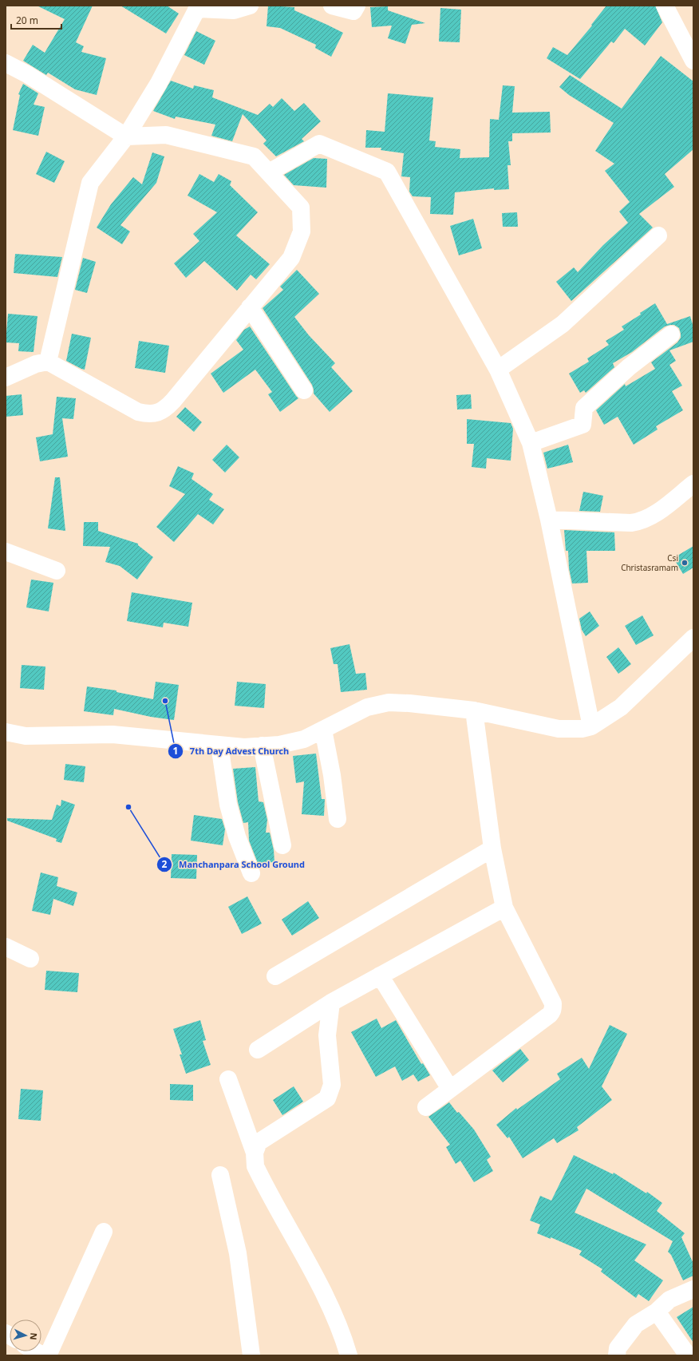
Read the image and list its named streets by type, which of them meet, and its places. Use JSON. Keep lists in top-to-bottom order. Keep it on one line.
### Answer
{"places":["Csi Christasramam","7th Day Advest Church","Manchanpara School Ground"],"scale_bar":"20 m","north":"right"}
